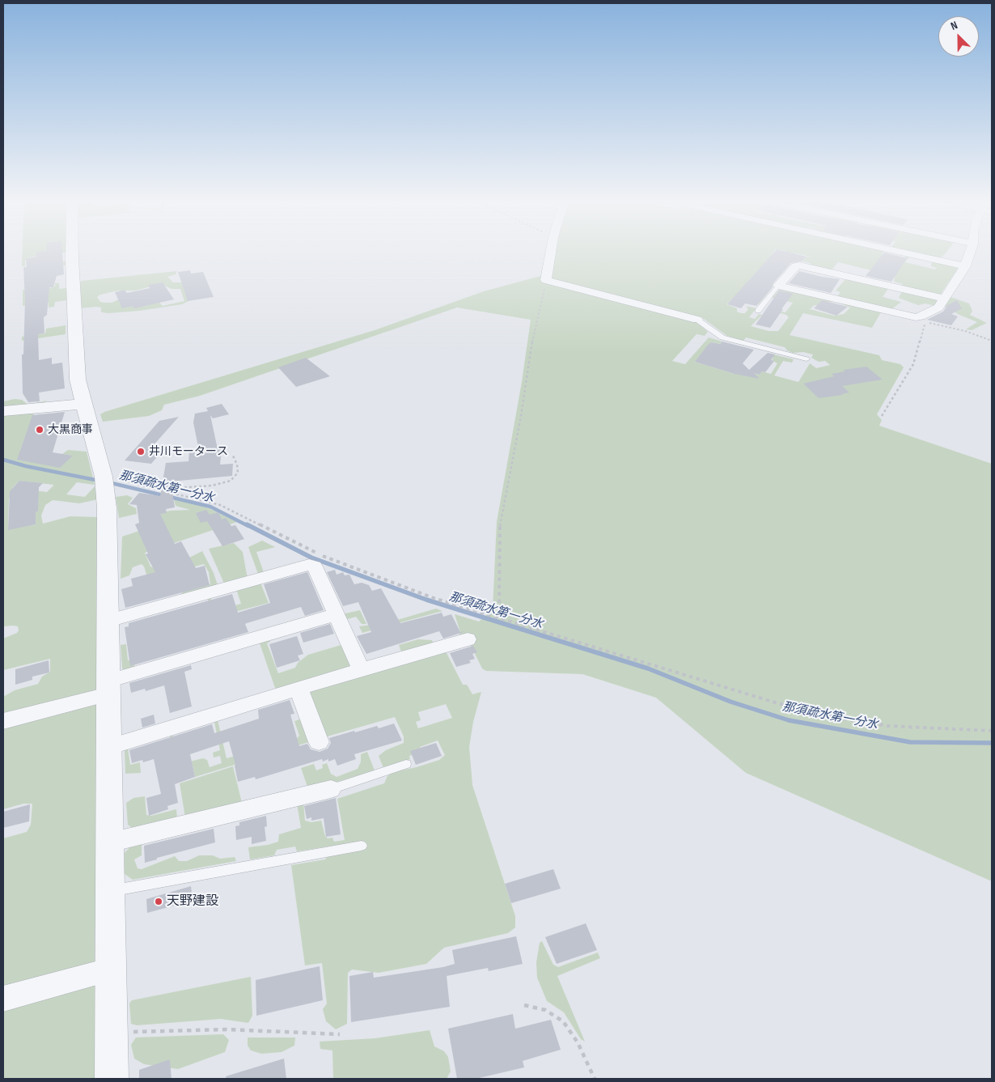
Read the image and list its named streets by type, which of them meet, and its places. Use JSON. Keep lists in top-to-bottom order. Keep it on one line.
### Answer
{"water":["那須疏水第一分水"],"places":["大黒商事","井川モータース","天野建設"],"north":"top left"}
